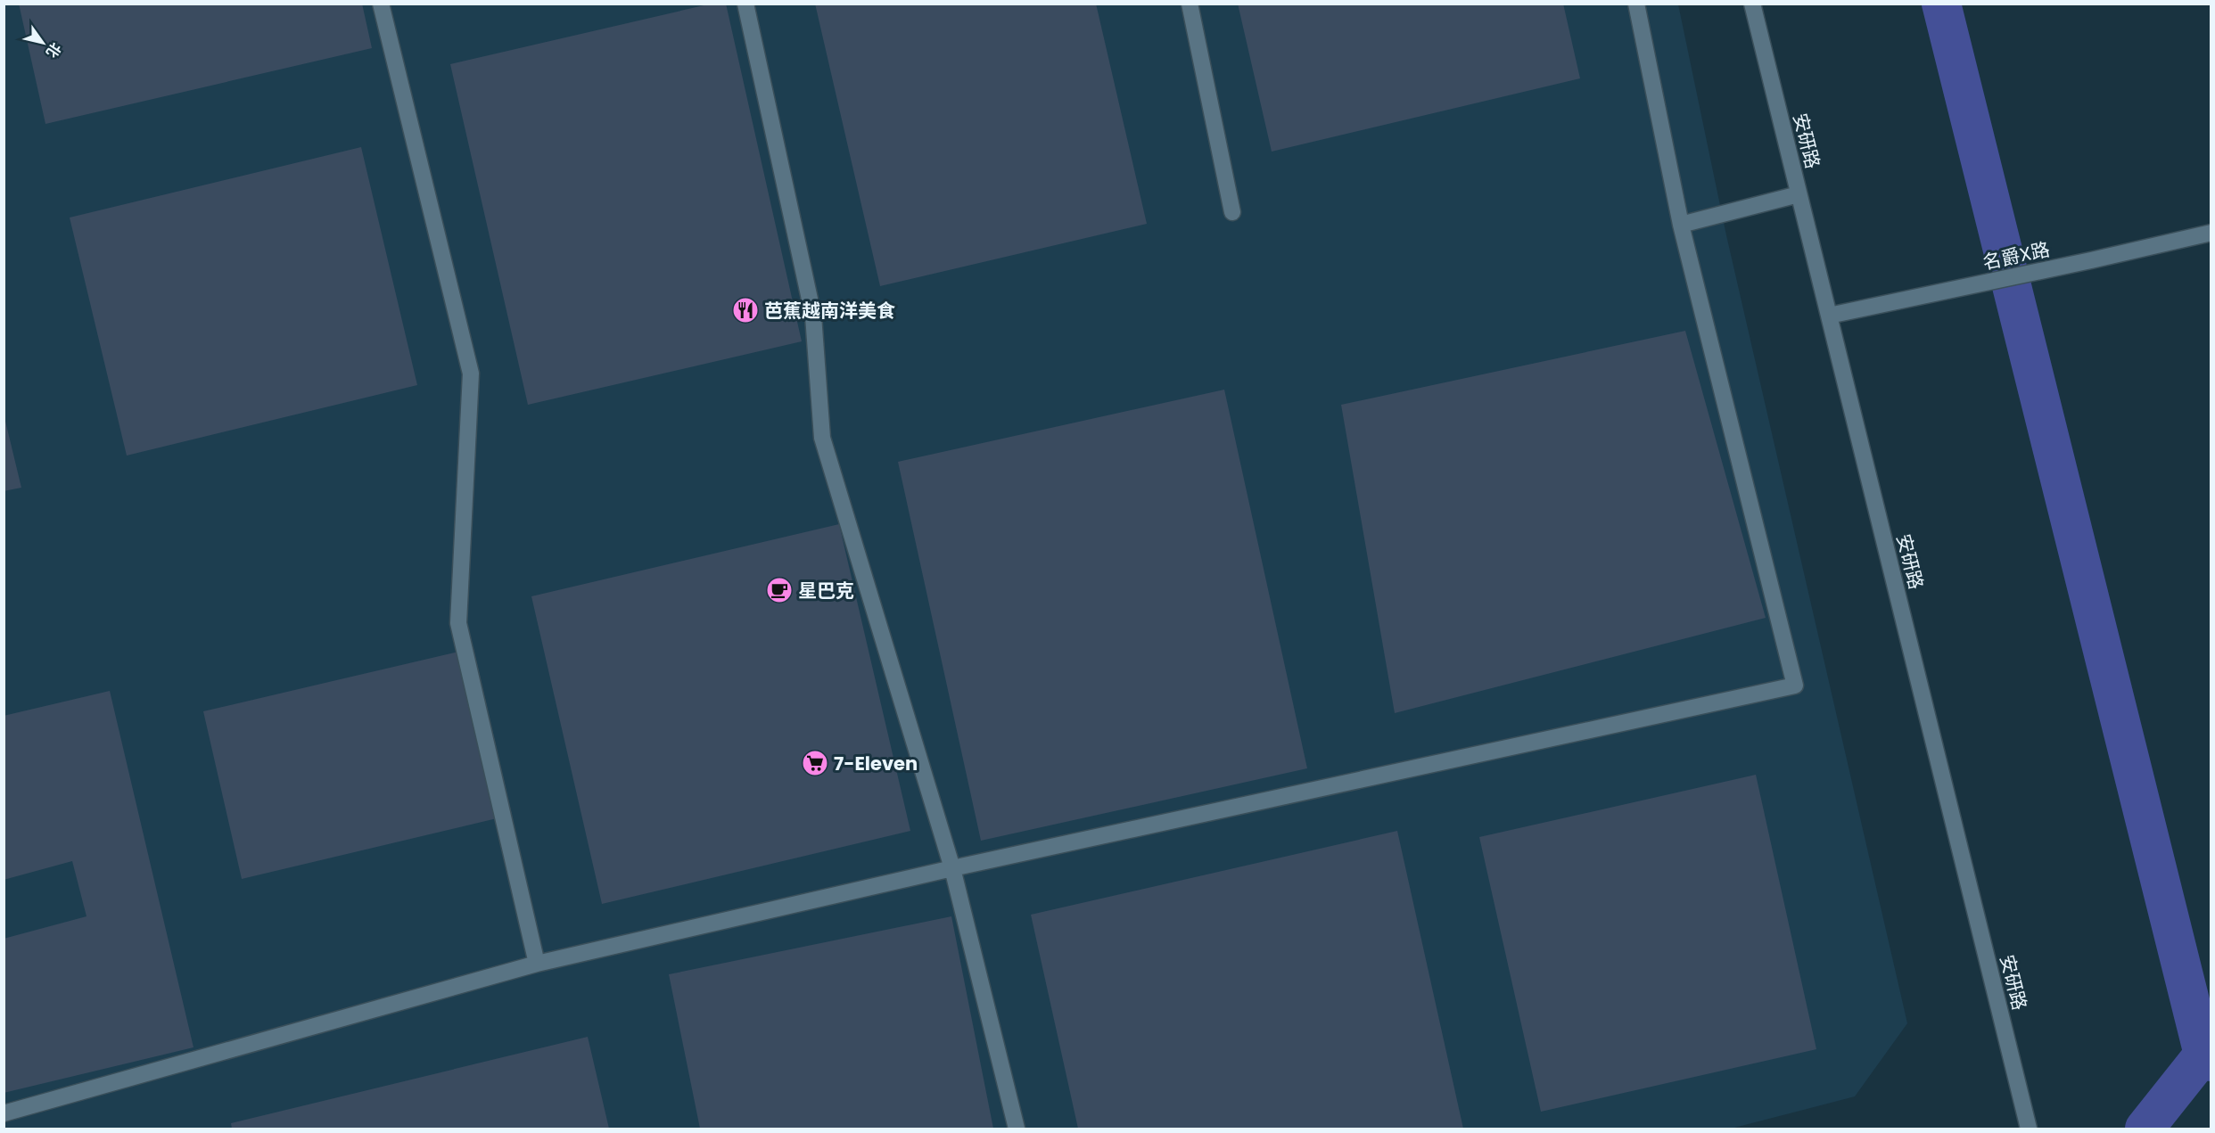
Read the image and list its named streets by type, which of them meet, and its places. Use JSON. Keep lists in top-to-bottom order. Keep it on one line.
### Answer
{"streets":{"street":["安研路","名爵X路"]},"crossings":[["安研路","名爵X路"]],"places":{"restaurant":["芭蕉越南洋美食"],"cafe":["星巴克"],"supermarket":["7-Eleven"]},"north":"bottom right"}
